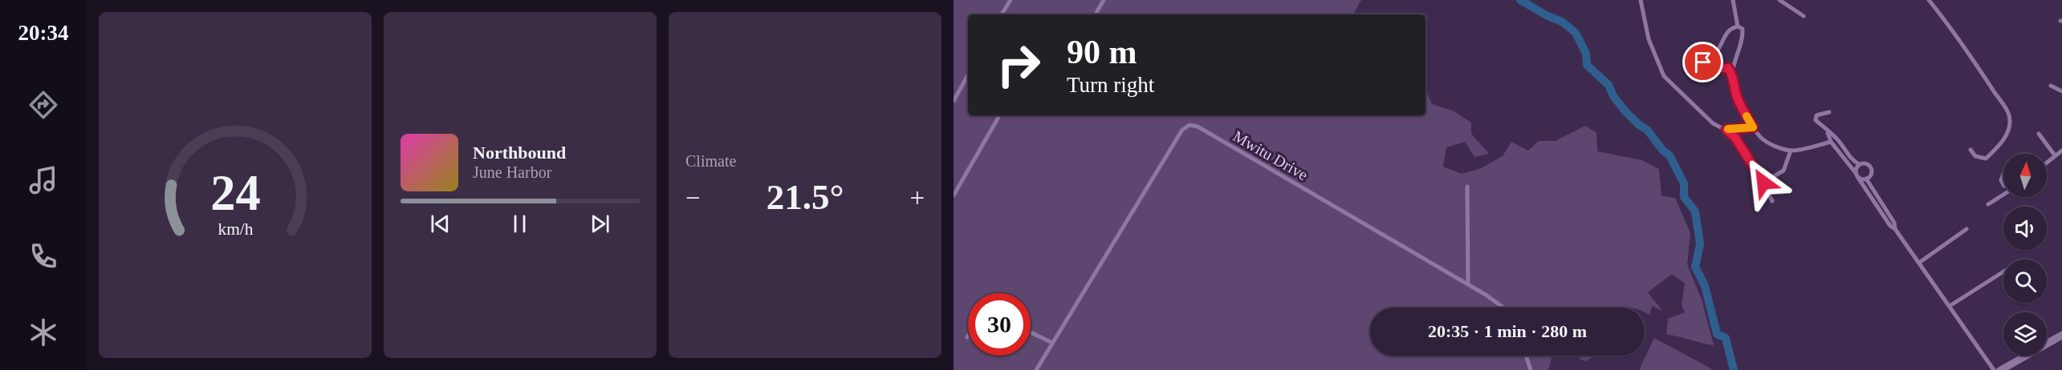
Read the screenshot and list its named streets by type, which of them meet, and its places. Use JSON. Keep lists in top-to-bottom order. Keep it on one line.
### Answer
{"streets":{"street":["Mwitu Drive"]},"north":"top","page":{"tabs":"20:34","tile":"Climate","turn":["90 m","Turn right"],"song":["Northbound","June Harbor"],"heat":["−","21.5°","+"],"limit":"30","trip":"20:35 · 1 min · 280 m","gauge":["24","km/h"]}}
